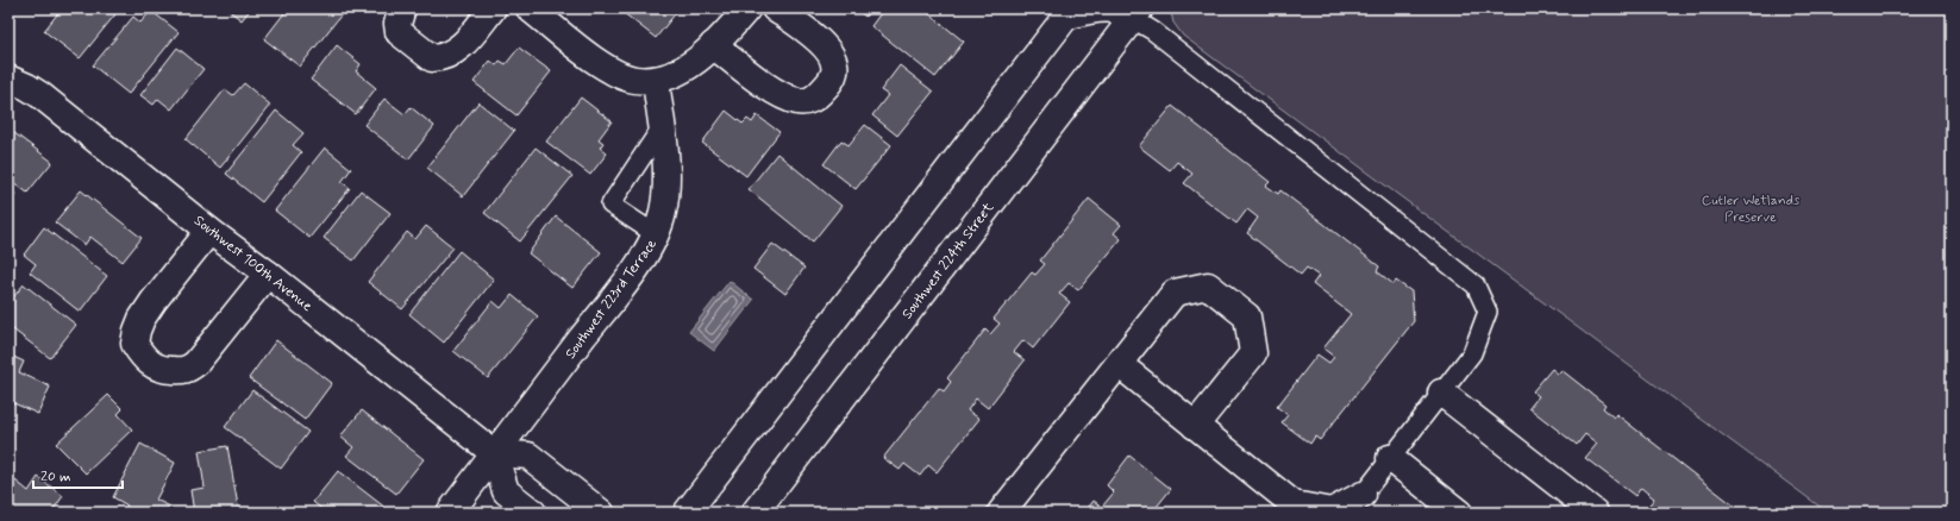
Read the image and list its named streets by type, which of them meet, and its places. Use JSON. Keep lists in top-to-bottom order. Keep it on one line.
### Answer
{"streets":{"street":["Southwest 224th Street","Southwest 100th Avenue","Southwest 223rd Terrace"]},"crossings":[["Southwest 100th Avenue","Southwest 223rd Terrace"]],"parks":["Cutler Wetlands Preserve"],"scale_bar":"20 m"}
